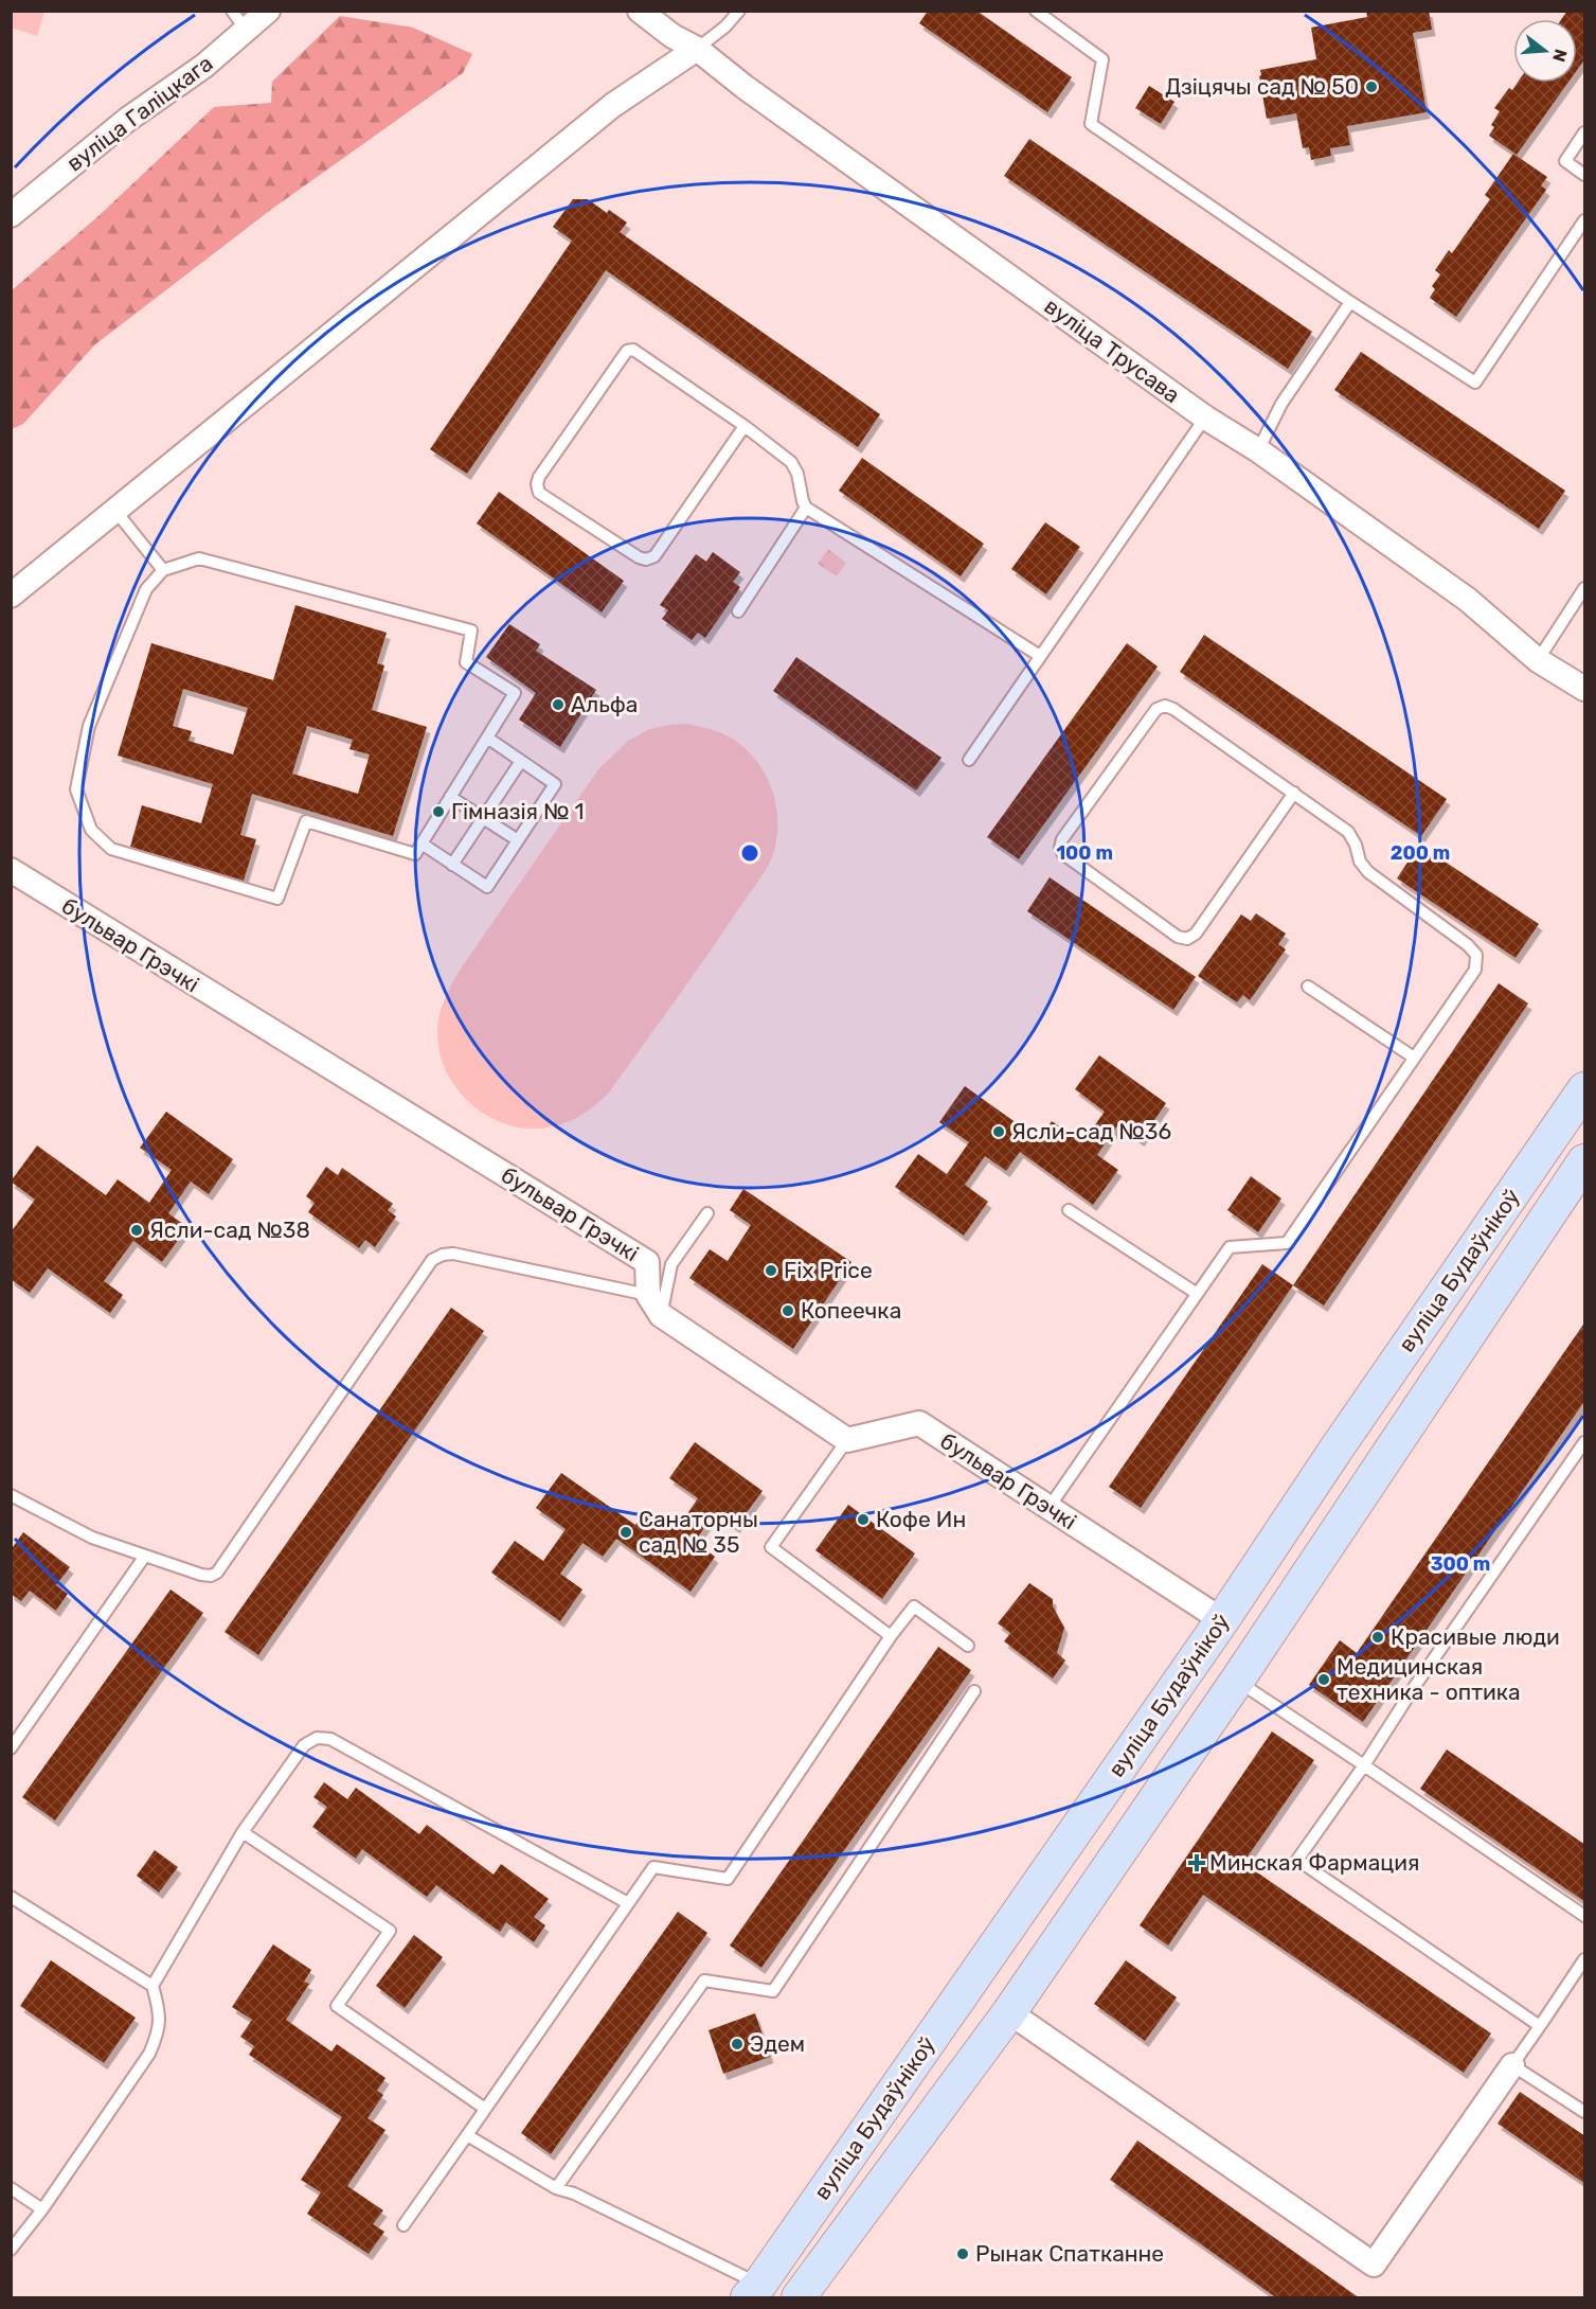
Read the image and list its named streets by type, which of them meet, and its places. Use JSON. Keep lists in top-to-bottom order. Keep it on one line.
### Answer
{"streets":{"street":["вуліца Галіцкага","вуліца Трусава","бульвар Грэчкі","вуліца Будаўнікоў"]},"crossings":[["бульвар Грэчкі","вуліца Будаўнікоў"]],"places":{"other":["Дзіцячы сад № 50","Альфа","Гімназія № 1","Ясли-сад №36","Ясли-сад №38","Fix Price","Копеечка","Кофе Ин","Санаторны сад № 35","Красивые люди","Медицинская техника - оптика","Эдем","Рынак Спатканне"],"health":["Минская Фармация"]},"north":"right","rings":["100 m","200 m","300 m"]}
